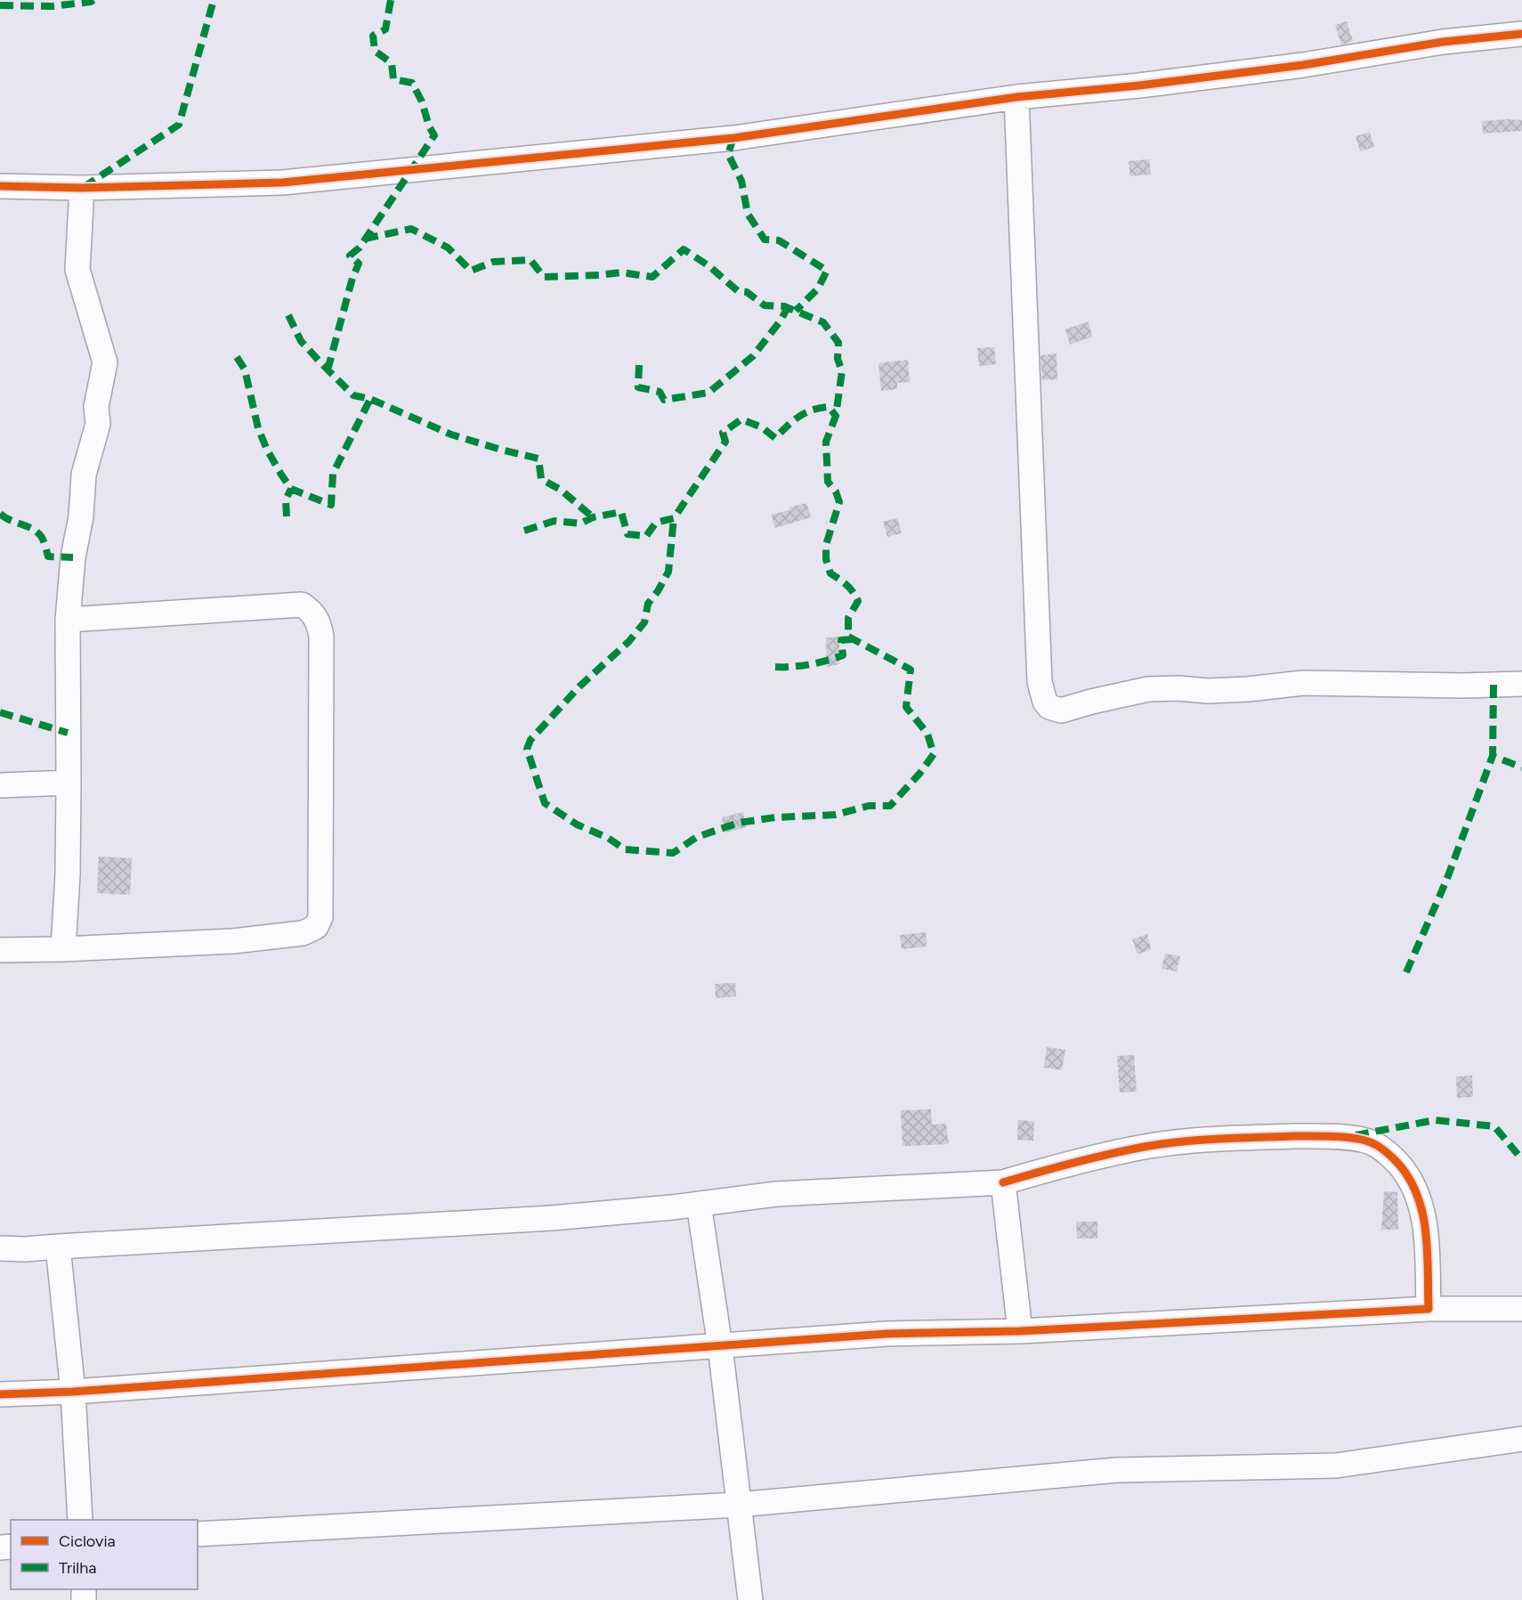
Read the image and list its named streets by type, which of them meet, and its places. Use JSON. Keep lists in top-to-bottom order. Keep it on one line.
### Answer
{"legend":["Ciclovia","Trilha"]}
